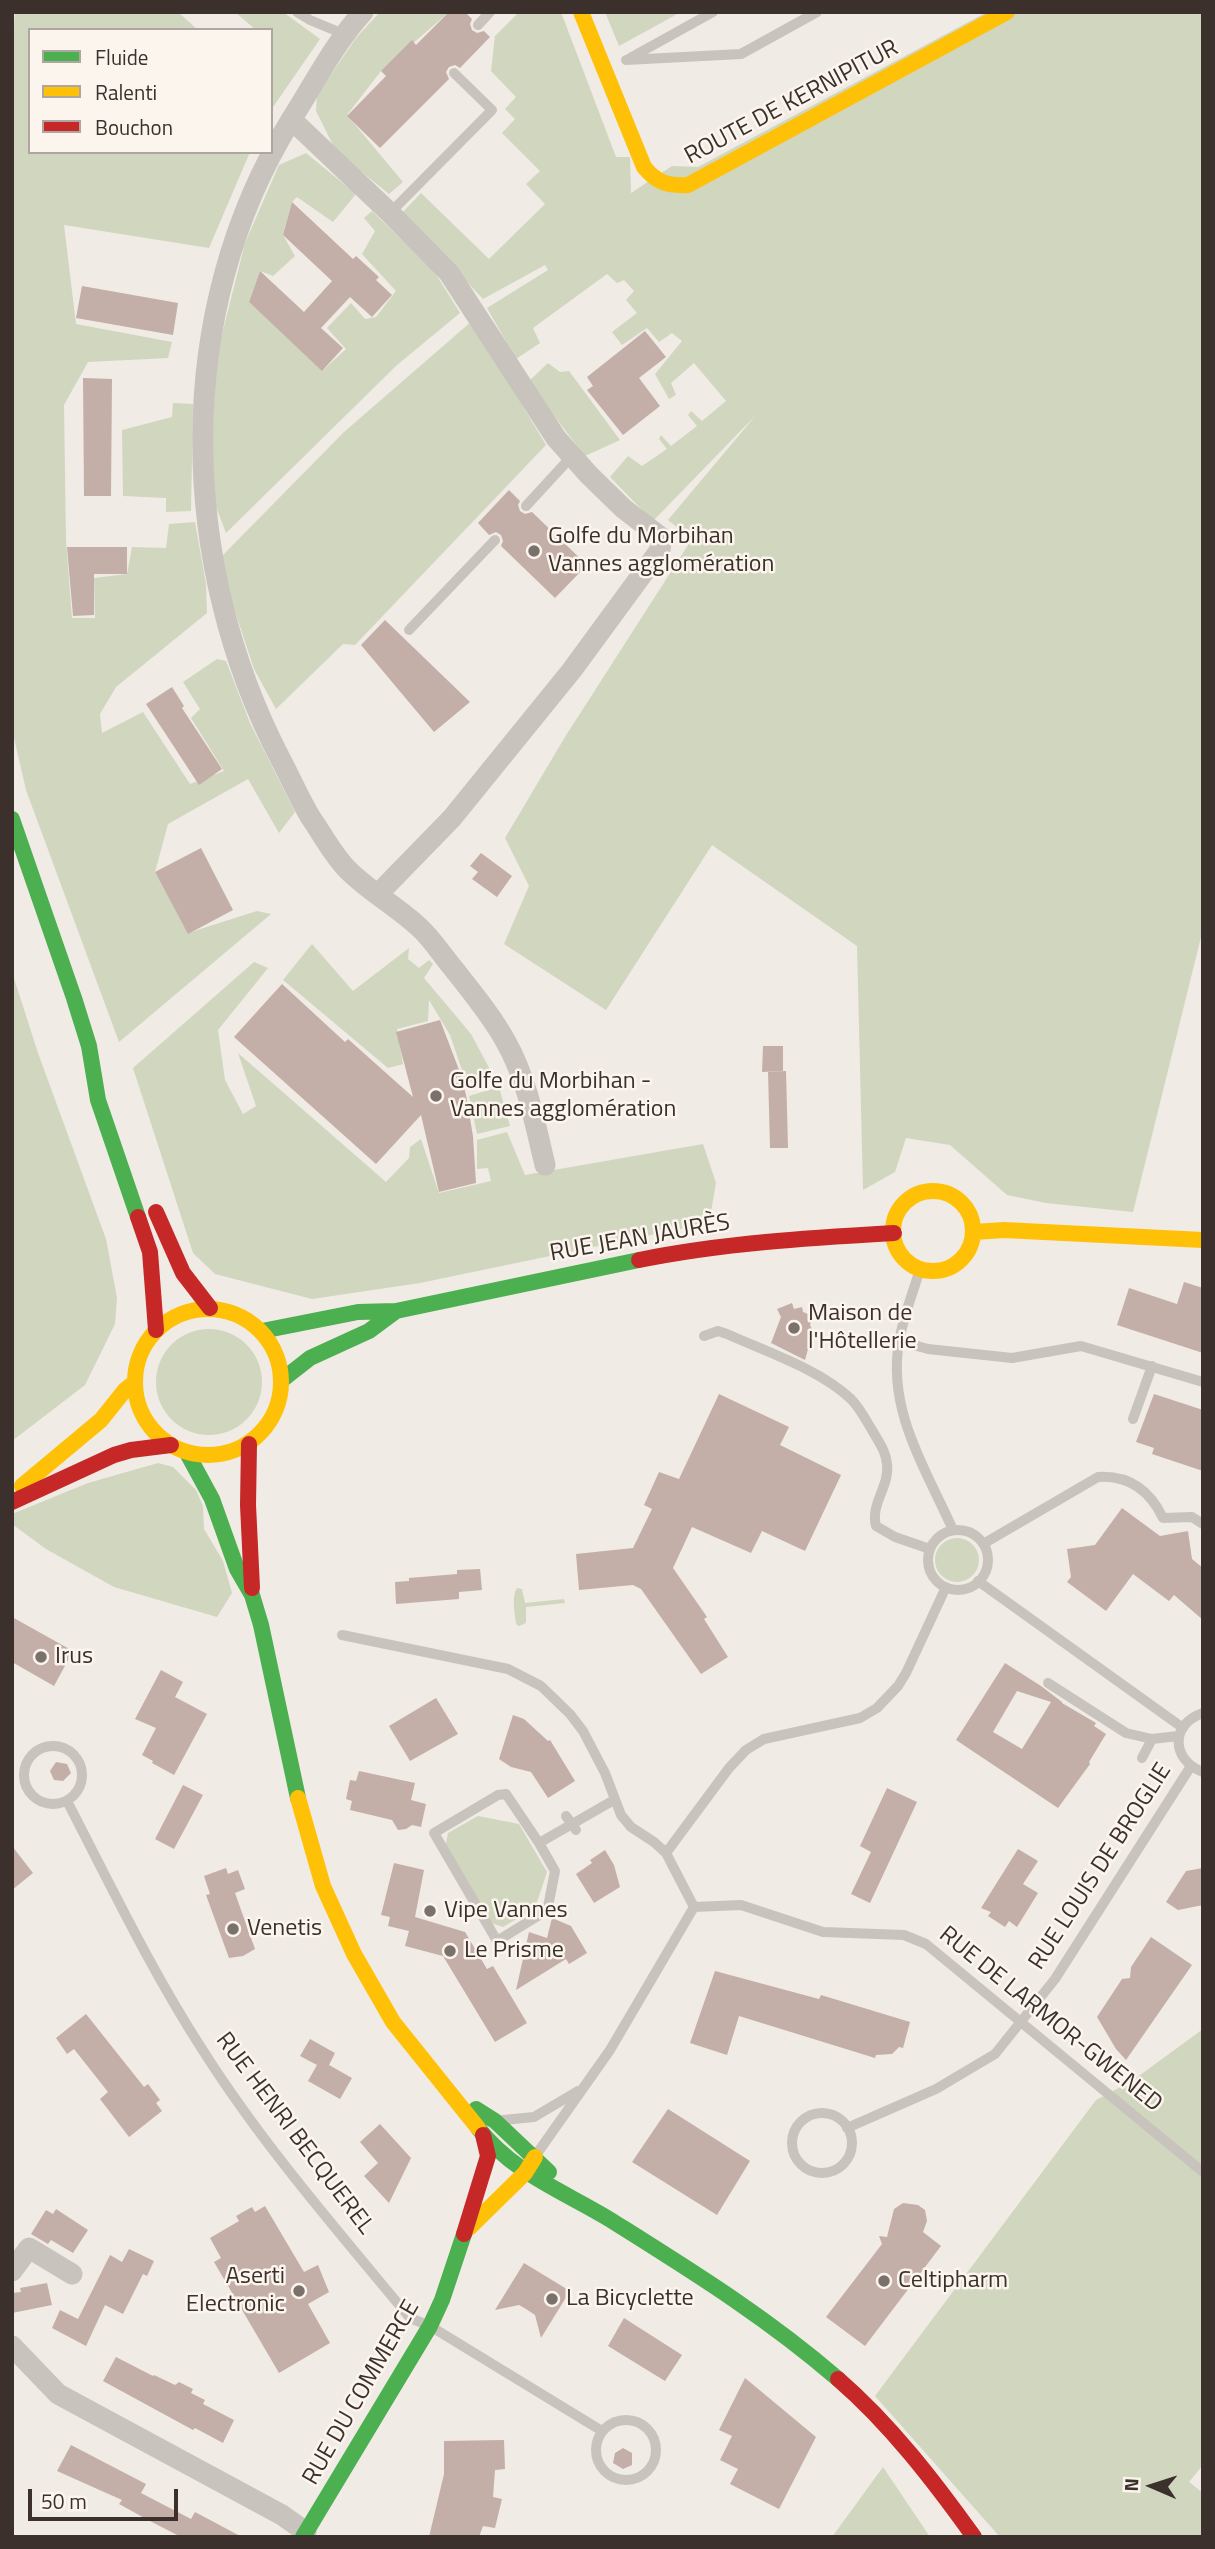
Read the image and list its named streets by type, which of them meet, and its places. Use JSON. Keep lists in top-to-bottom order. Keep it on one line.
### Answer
{"streets":{"main road":["ROUTE DE KERNIPITUR","RUE JEAN JAURÈS","RUE DU COMMERCE"],"lane":["RUE LOUIS DE BROGLIE","RUE DE LARMOR-GWENED","RUE HENRI BECQUEREL"]},"crossings":[["RUE LOUIS DE BROGLIE","RUE DE LARMOR-GWENED"],["RUE DE LARMOR-GWENED","RUE DU COMMERCE"],["RUE HENRI BECQUEREL","RUE DU COMMERCE"]],"places":["Golfe du Morbihan Vannes agglomération","Golfe du Morbihan - Vannes agglomération","Maison de l'Hôtellerie","Irus","Vipe Vannes","Venetis","Le Prisme","Celtipharm","Aserti Electronic","La Bicyclette"],"legend":["Fluide","Ralenti","Bouchon"],"scale_bar":"50 m","north":"left"}
